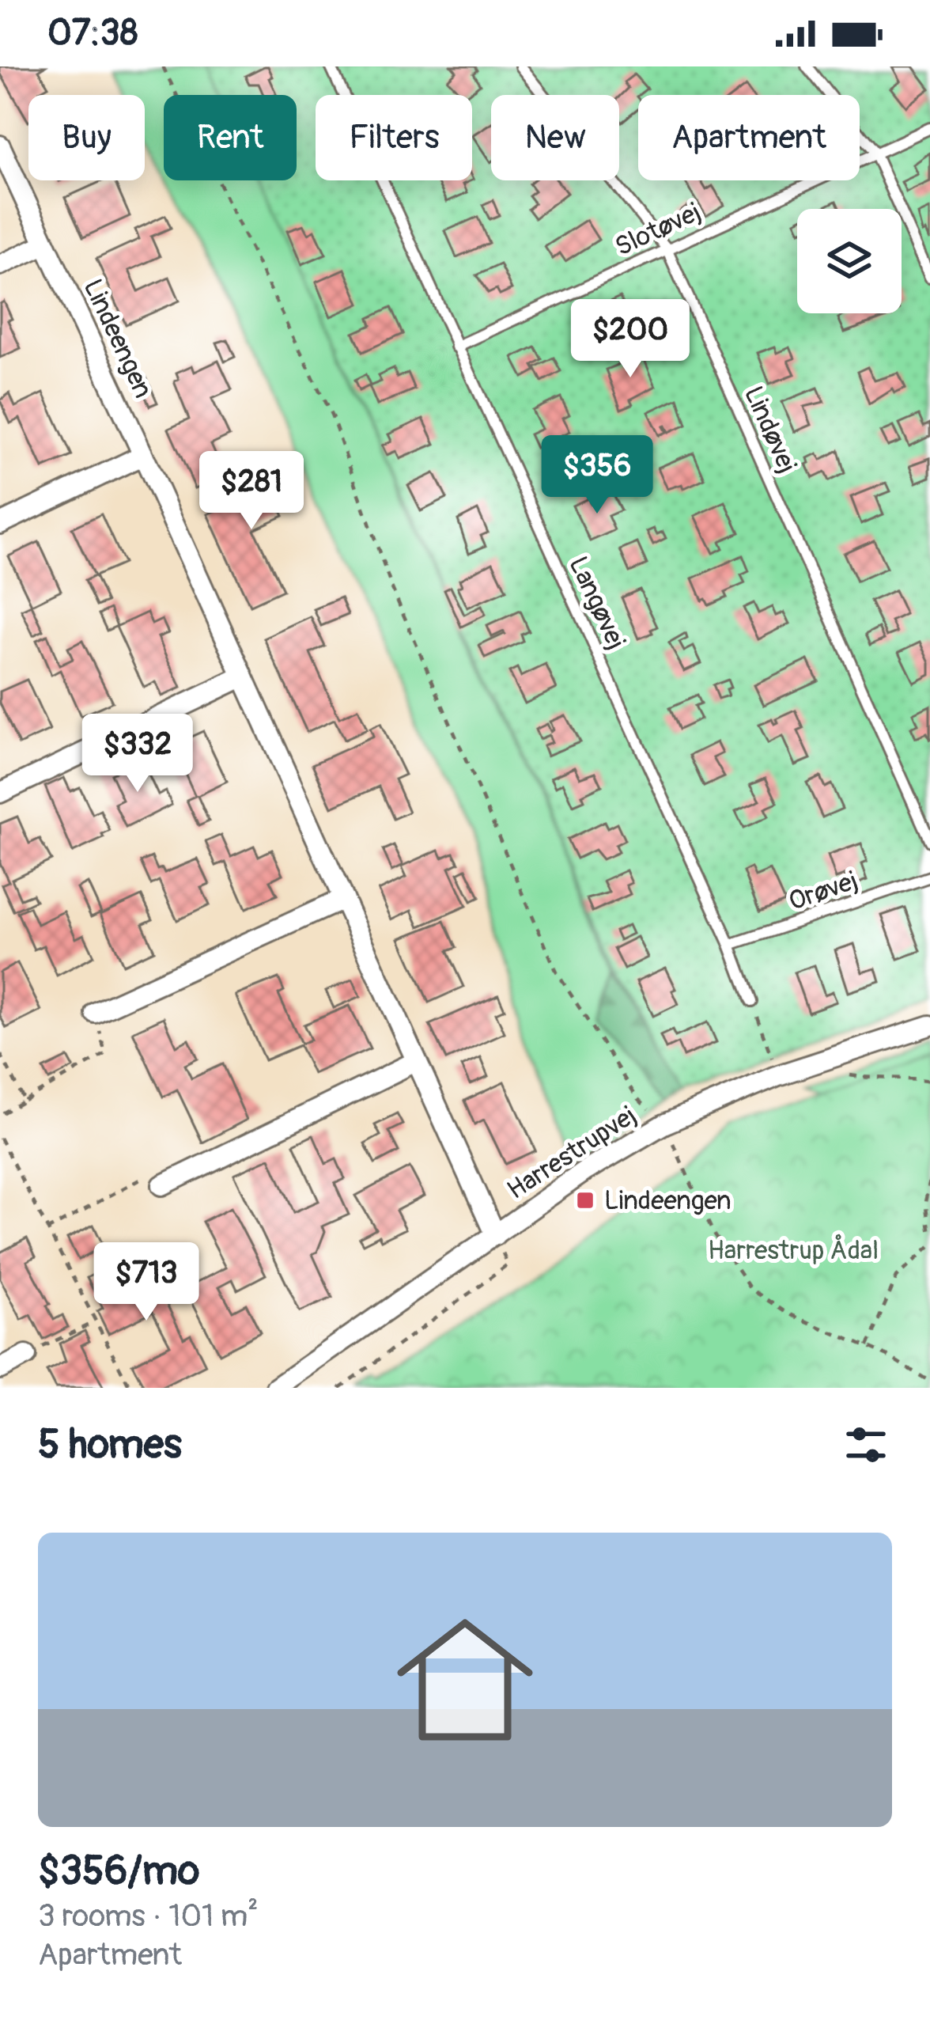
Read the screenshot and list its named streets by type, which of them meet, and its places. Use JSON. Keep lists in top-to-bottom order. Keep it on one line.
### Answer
{"streets":{"street":["Lindeengen","Harrestrupvej"],"lane":["Slotøvej","Lindøvej","Langøvej","Orøvej"]},"crossings":[["Slotøvej","Lindøvej"],["Slotøvej","Langøvej"],["Lindeengen","Harrestrupvej"],["Langøvej","Orøvej"]],"parks":["Harrestrup Ådal"],"places":{"transit":["Lindeengen"]},"page":{"status":"07:38","chip":["Buy","Rent","Filters","New","Apartment"],"price":["$200","$356","$281","$332","$713"],"heading":"5 homes","list":[{"name":"$356/mo","note":"3 rooms · 101 m² · Apartment"}]}}
